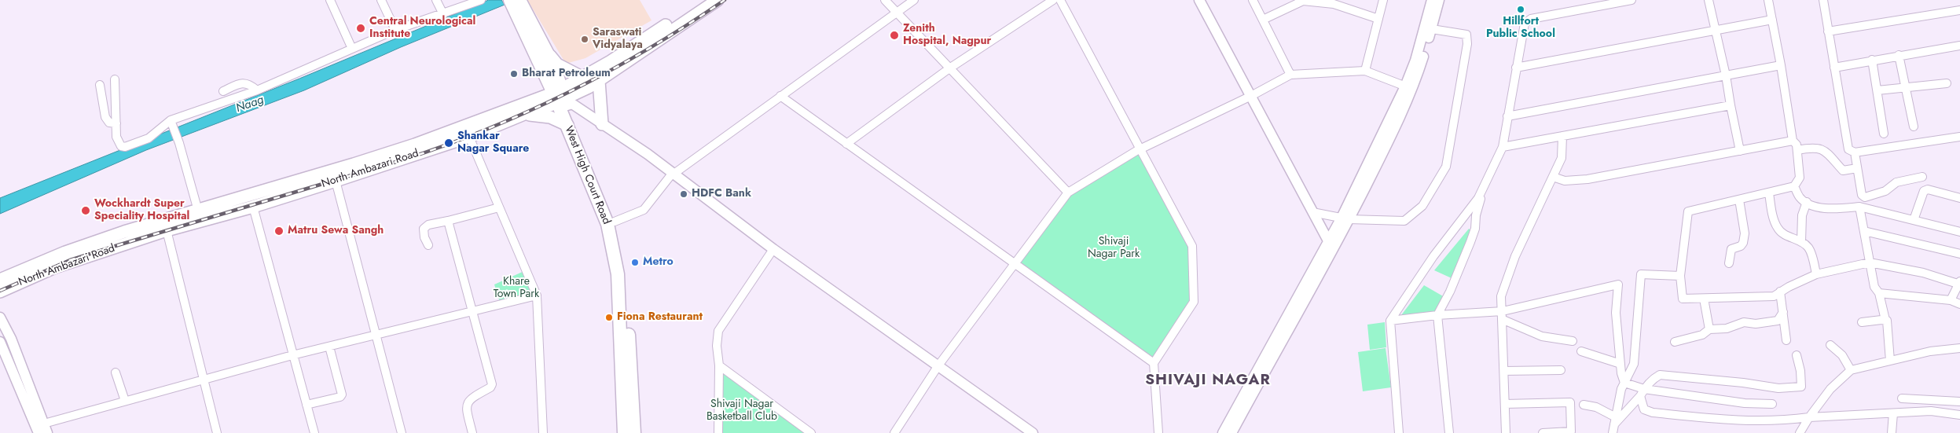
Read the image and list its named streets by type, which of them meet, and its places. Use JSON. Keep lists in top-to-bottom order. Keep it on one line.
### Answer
{"streets":{"main road":["North Ambazari Road","West High Court Road"]},"crossings":[["North Ambazari Road","West High Court Road"]],"districts":["SHIVAJI NAGAR"],"water":["Naag"],"parks":["Shivaji Nagar Park","Khare Town Park","Shivaji Nagar Basketball Club"],"places":["Hillfort Public School","Central Neurological Institute","Zenith Hospital, Nagpur","Saraswati Vidyalaya","Bharat Petroleum","Shankar Nagar Square","HDFC Bank","Wockhardt Super Speciality Hospital","Matru Sewa Sangh","Metro","Fiona Restaurant"]}
